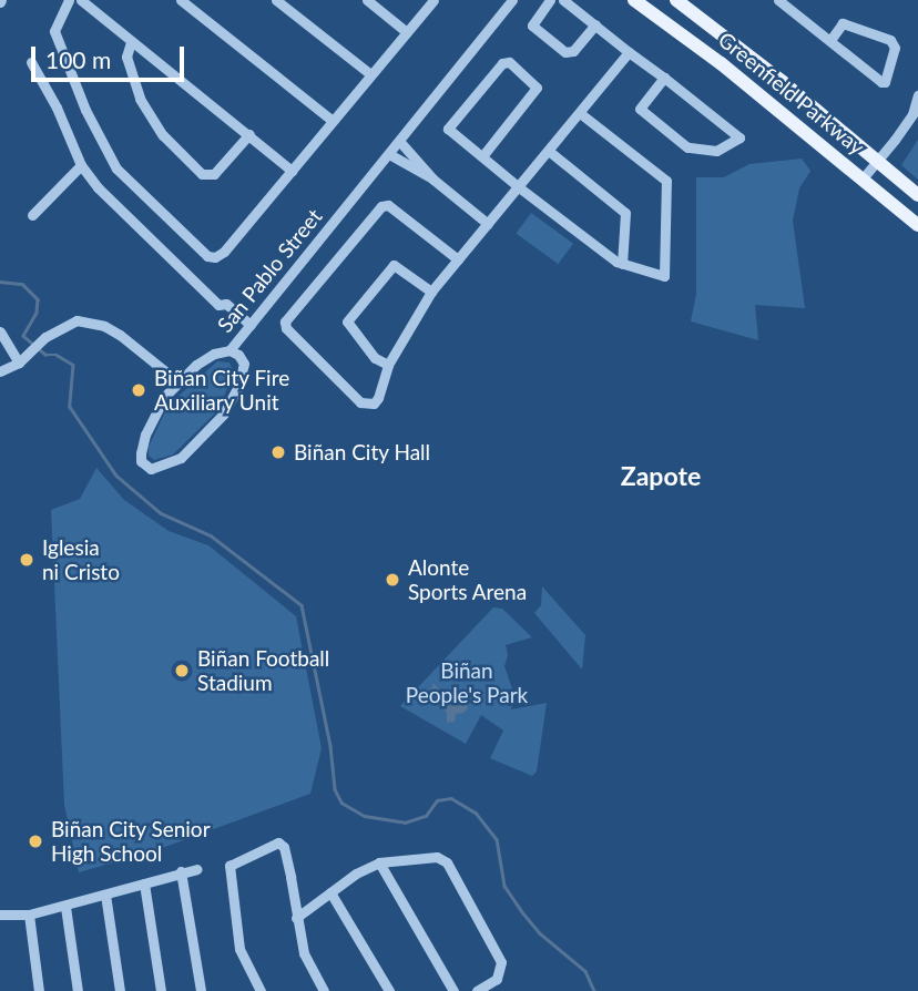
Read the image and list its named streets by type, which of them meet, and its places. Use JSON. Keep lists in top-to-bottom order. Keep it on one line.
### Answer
{"streets":{"main road":["Greenfield Parkway"],"street":["San Pablo Street"]},"districts":["Zapote"],"parks":["Biñan People's Park"],"places":["Biñan City Fire Auxiliary Unit","Biñan City Hall","Iglesia ni Cristo","Alonte Sports Arena","Biñan Football Stadium","Biñan City Senior High School"],"scale_bar":"100 m"}
